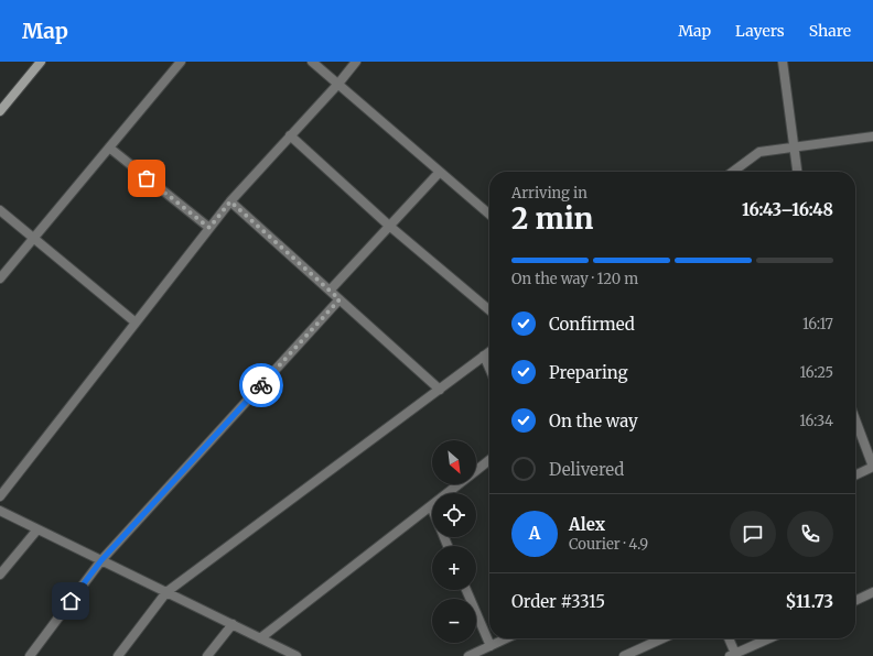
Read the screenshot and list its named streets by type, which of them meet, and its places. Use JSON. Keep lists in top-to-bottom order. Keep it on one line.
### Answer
{"north":"bottom right","page":{"header":"Map","nav":["Map","Layers","Share"],"heading":["2 min","Arriving in","16:43–16:48"],"panel":["Alex","Courier · 4.9","Order #3315","$11.73"],"bar":"On the way · 120 m","list":[["Confirmed","16:17"],["Preparing","16:25"],["On the way","16:34"],"Delivered"],"map_buttons":["+","−"],"round":"A"}}
